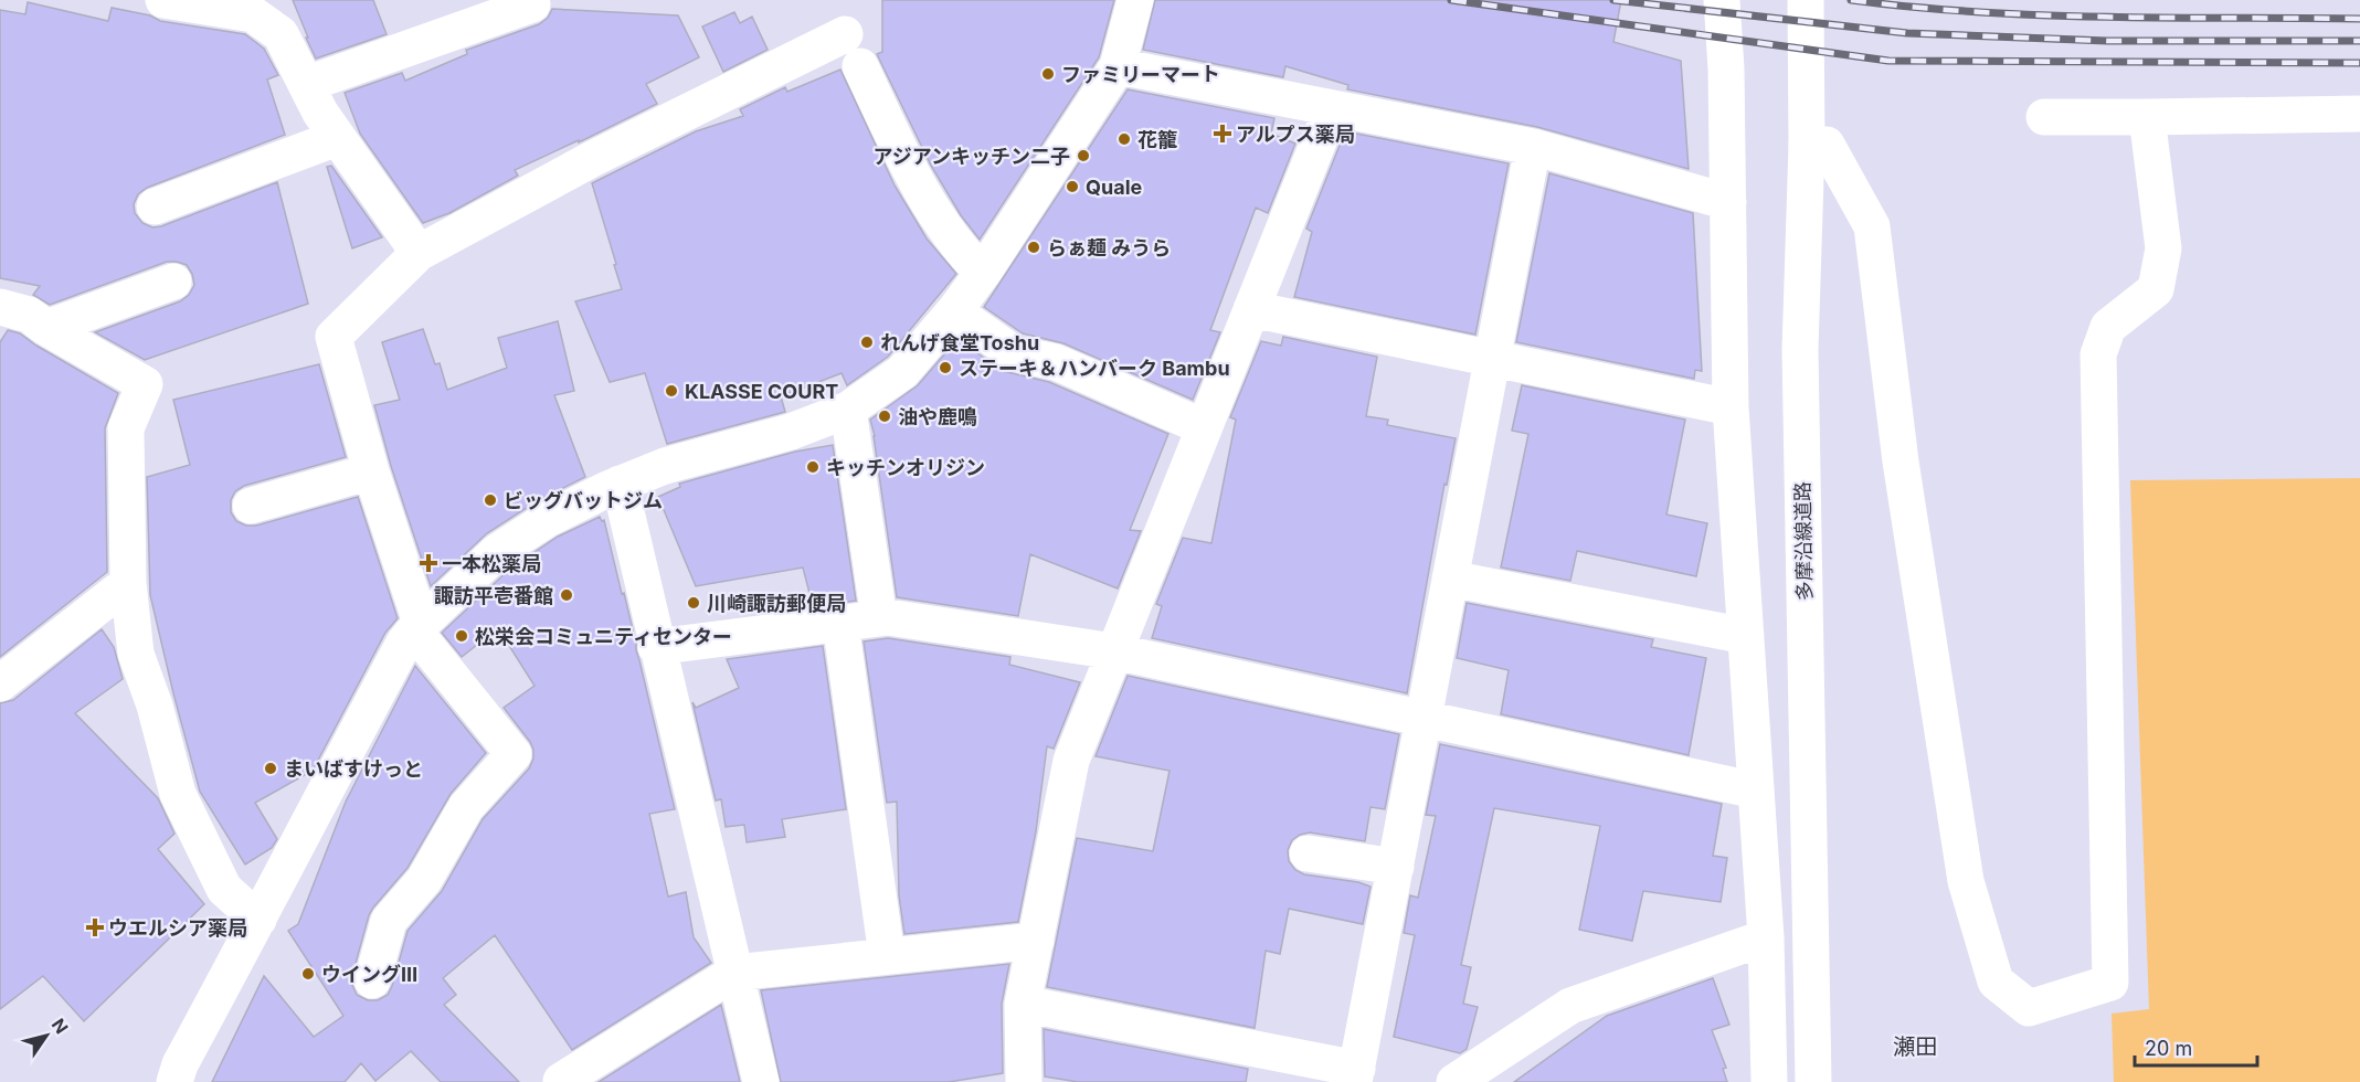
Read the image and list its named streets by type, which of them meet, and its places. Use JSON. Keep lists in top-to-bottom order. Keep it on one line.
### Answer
{"streets":{"street":["多摩沿線道路"]},"districts":["瀬田"],"places":{"other":["ファミリーマート","花籠","アジアンキッチン二子","Quale","らぁ麺 みうら","れんげ食堂Toshu","ステーキ＆ハンバーク Bambu","KLASSE COURT","油や鹿鳴","キッチンオリジン","ビッグバットジム","諏訪平壱番館","川崎諏訪郵便局","松栄会コミュニティセンター","まいばすけっと","ウイングⅢ"],"health":["アルプス薬局","一本松薬局","ウエルシア薬局"]},"scale_bar":"20 m","north":"top right"}
